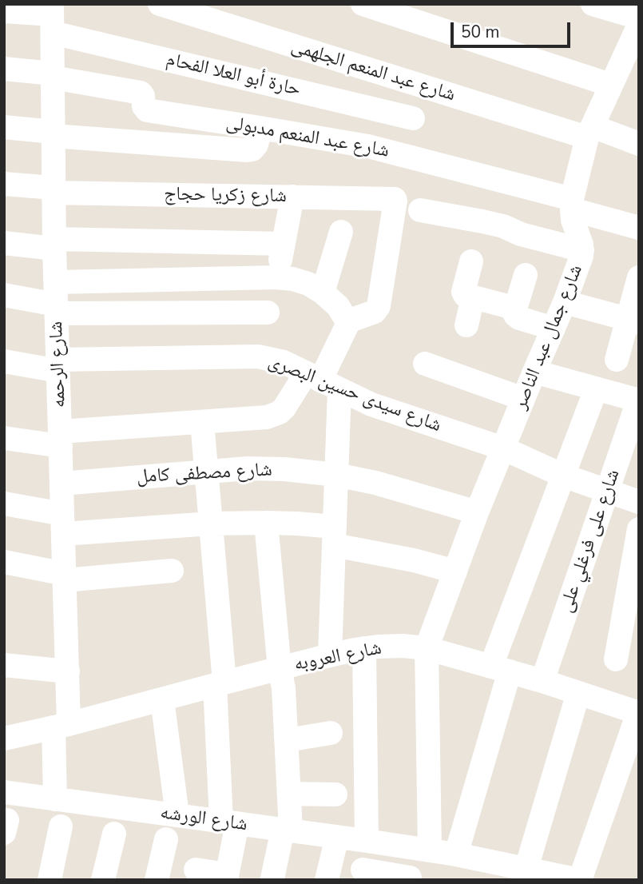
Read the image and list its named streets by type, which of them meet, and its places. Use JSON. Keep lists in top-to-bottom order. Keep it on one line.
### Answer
{"streets":{"street":["شارع عبد المنعم الجلهمى","حارة أبو العلا الفحام","شارع عبد المنعم مدبولى","شارع زكريا حجاج","شارع جمال عبد الناصر","شارع الرحمه","شارع سيدى حسين البصرى","شارع مصطفى كامل","شارع على فرغلي على","شارع العروبه","شارع الورشه"]},"crossings":[["شارع عبد المنعم الجلهمى","شارع جمال عبد الناصر"],["حارة أبو العلا الفحام","شارع الرحمه"],["شارع عبد المنعم مدبولى","شارع جمال عبد الناصر"],["شارع عبد المنعم مدبولى","شارع الرحمه"],["شارع زكريا حجاج","شارع الرحمه"],["شارع جمال عبد الناصر","شارع سيدى حسين البصرى"],["شارع جمال عبد الناصر","شارع مصطفى كامل"],["شارع جمال عبد الناصر","شارع العروبه"],["شارع الرحمه","شارع سيدى حسين البصرى"],["شارع الرحمه","شارع مصطفى كامل"],["شارع الرحمه","شارع العروبه"],["شارع الرحمه","شارع الورشه"],["شارع سيدى حسين البصرى","شارع على فرغلي على"],["شارع على فرغلي على","شارع العروبه"]],"scale_bar":"50 m"}
